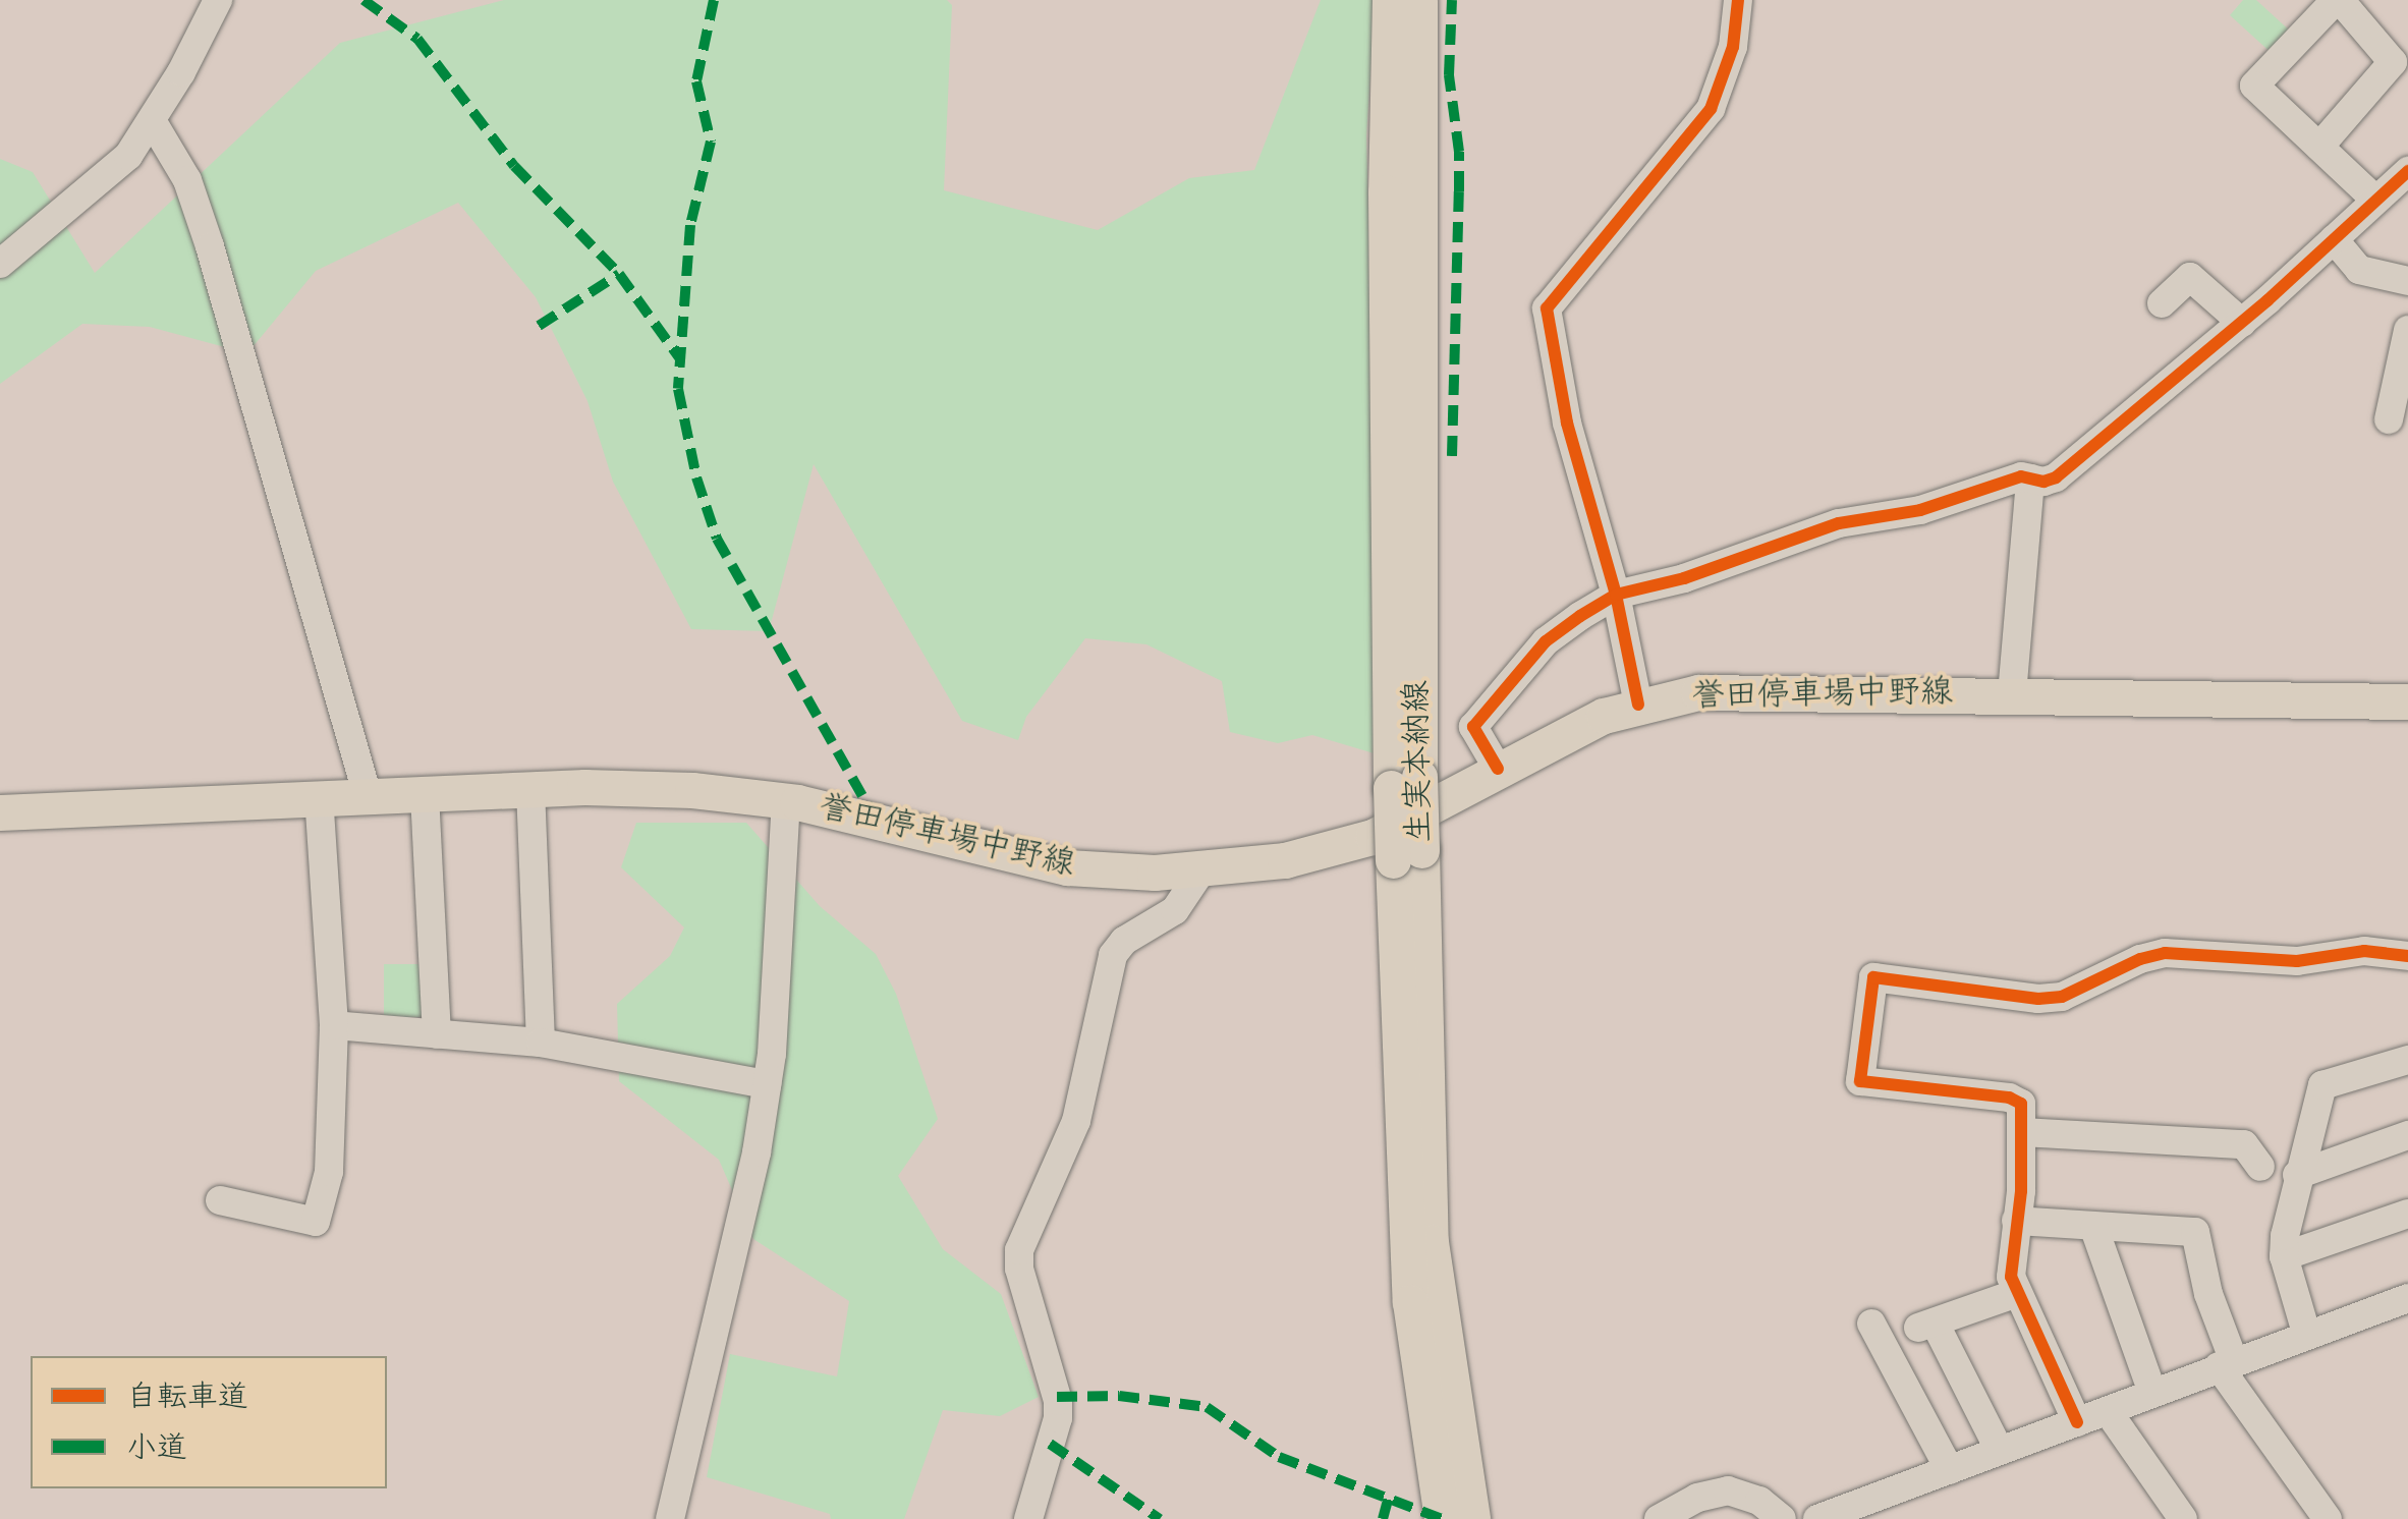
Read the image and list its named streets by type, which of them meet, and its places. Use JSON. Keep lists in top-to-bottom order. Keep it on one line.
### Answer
{"streets":{"main road":["誉田停車場中野線","生実本納線"]},"legend":["自転車道","小道"]}
